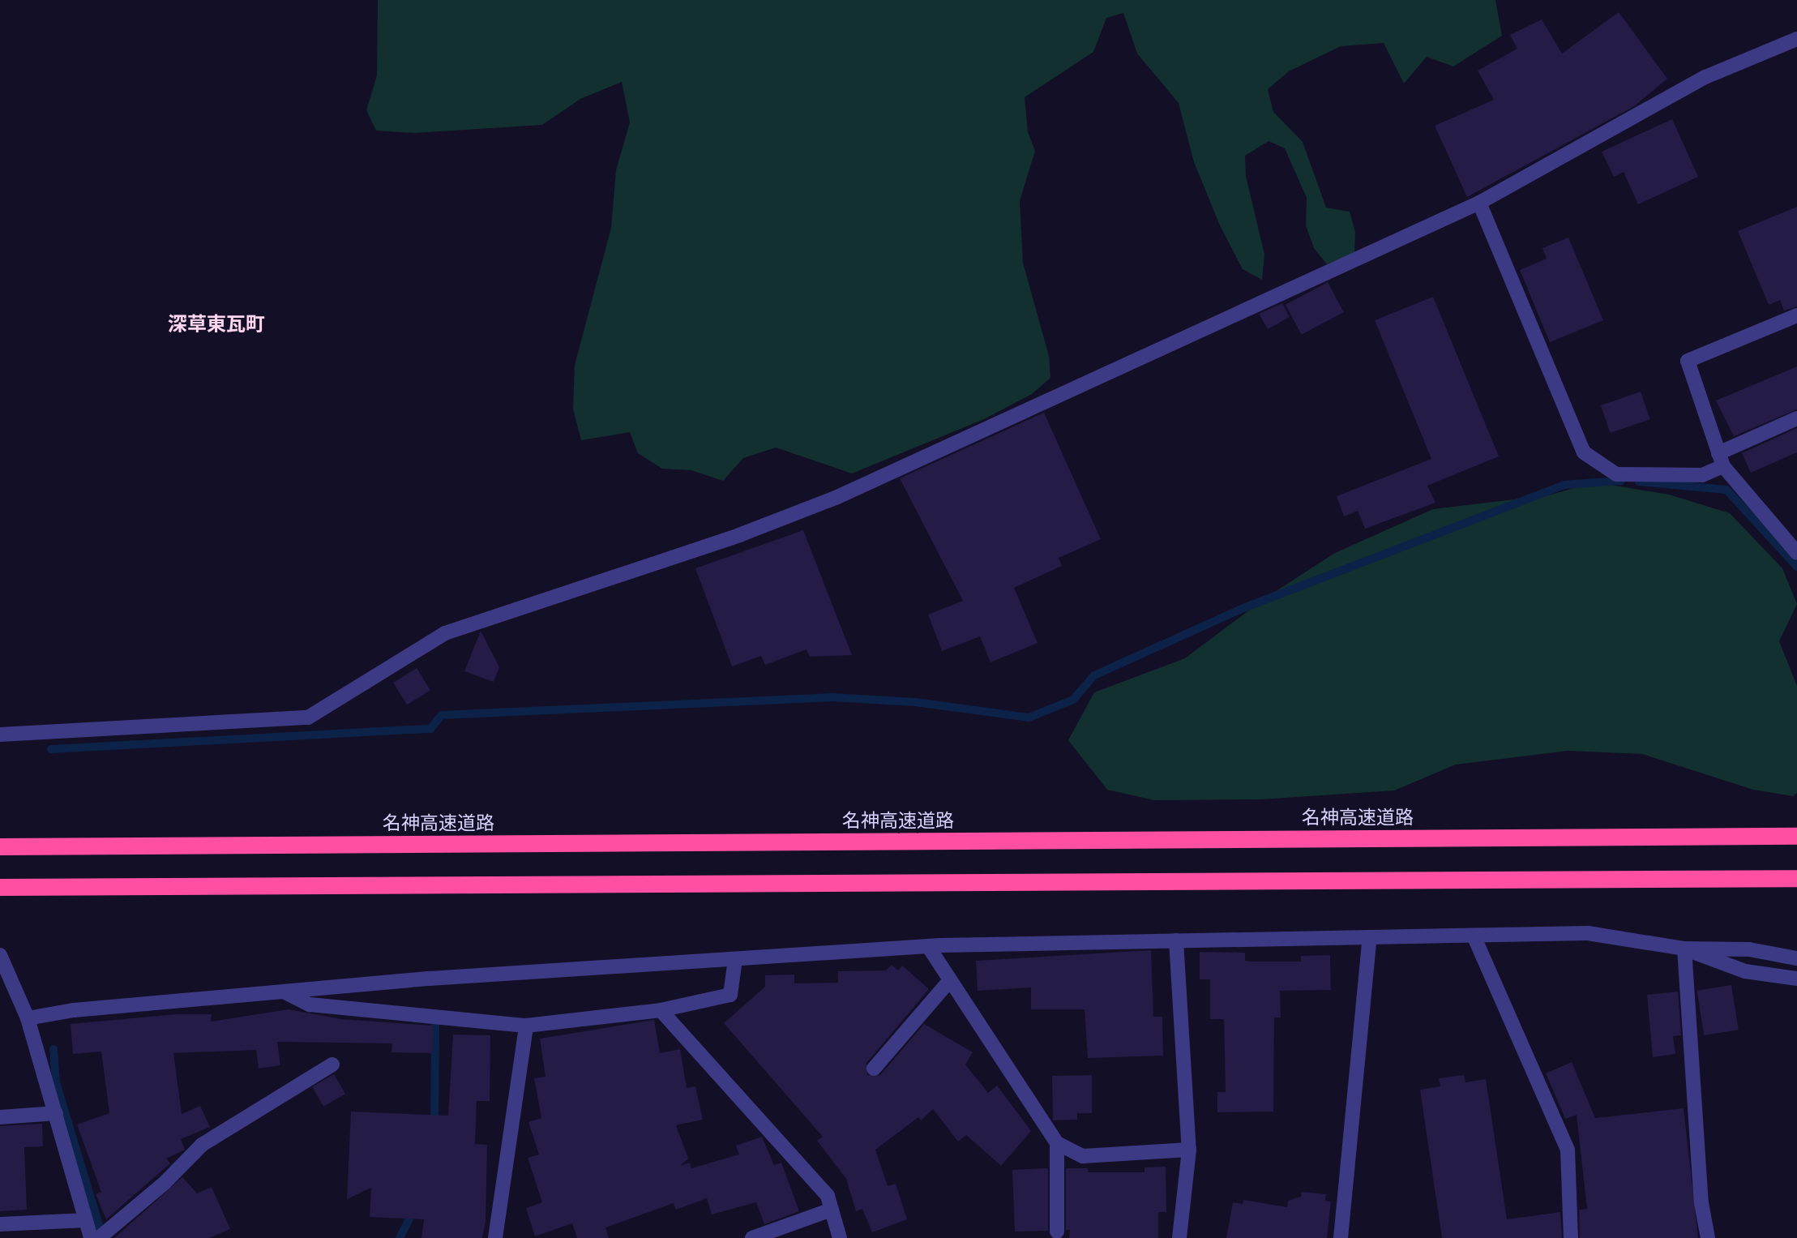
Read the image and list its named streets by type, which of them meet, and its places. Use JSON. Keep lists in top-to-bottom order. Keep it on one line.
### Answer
{"streets":{"highway":["名神高速道路"]},"districts":["深草東瓦町"]}
